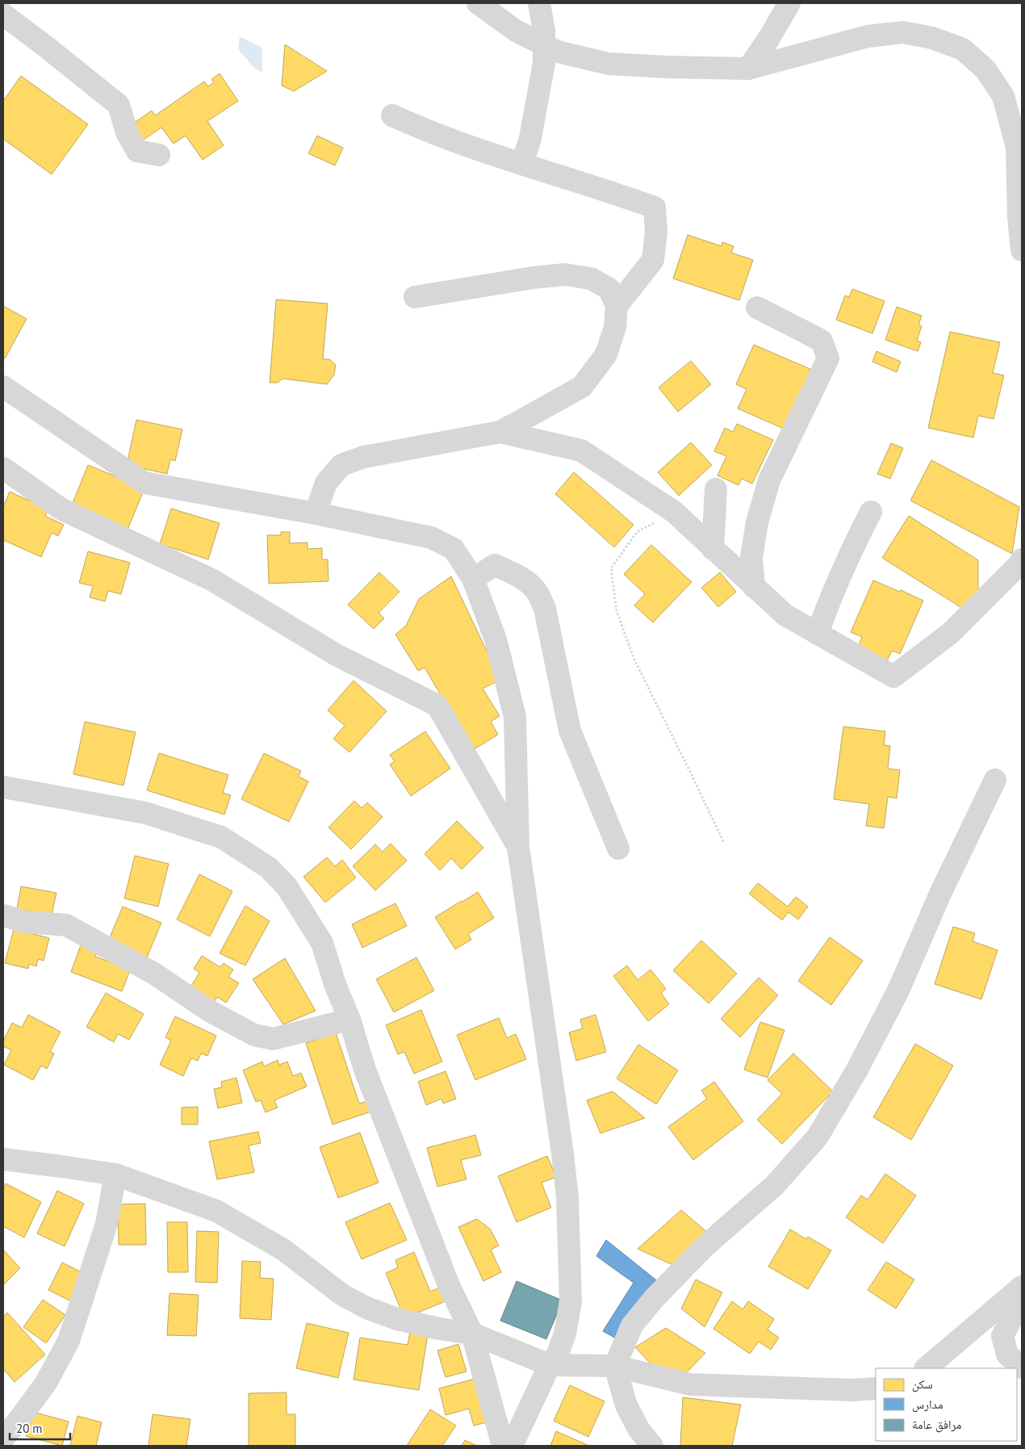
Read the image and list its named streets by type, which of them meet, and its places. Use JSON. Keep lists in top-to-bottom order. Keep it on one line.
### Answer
{"legend":["سكن","مدارس","مرافق عامة"],"scale_bar":"20 m"}
